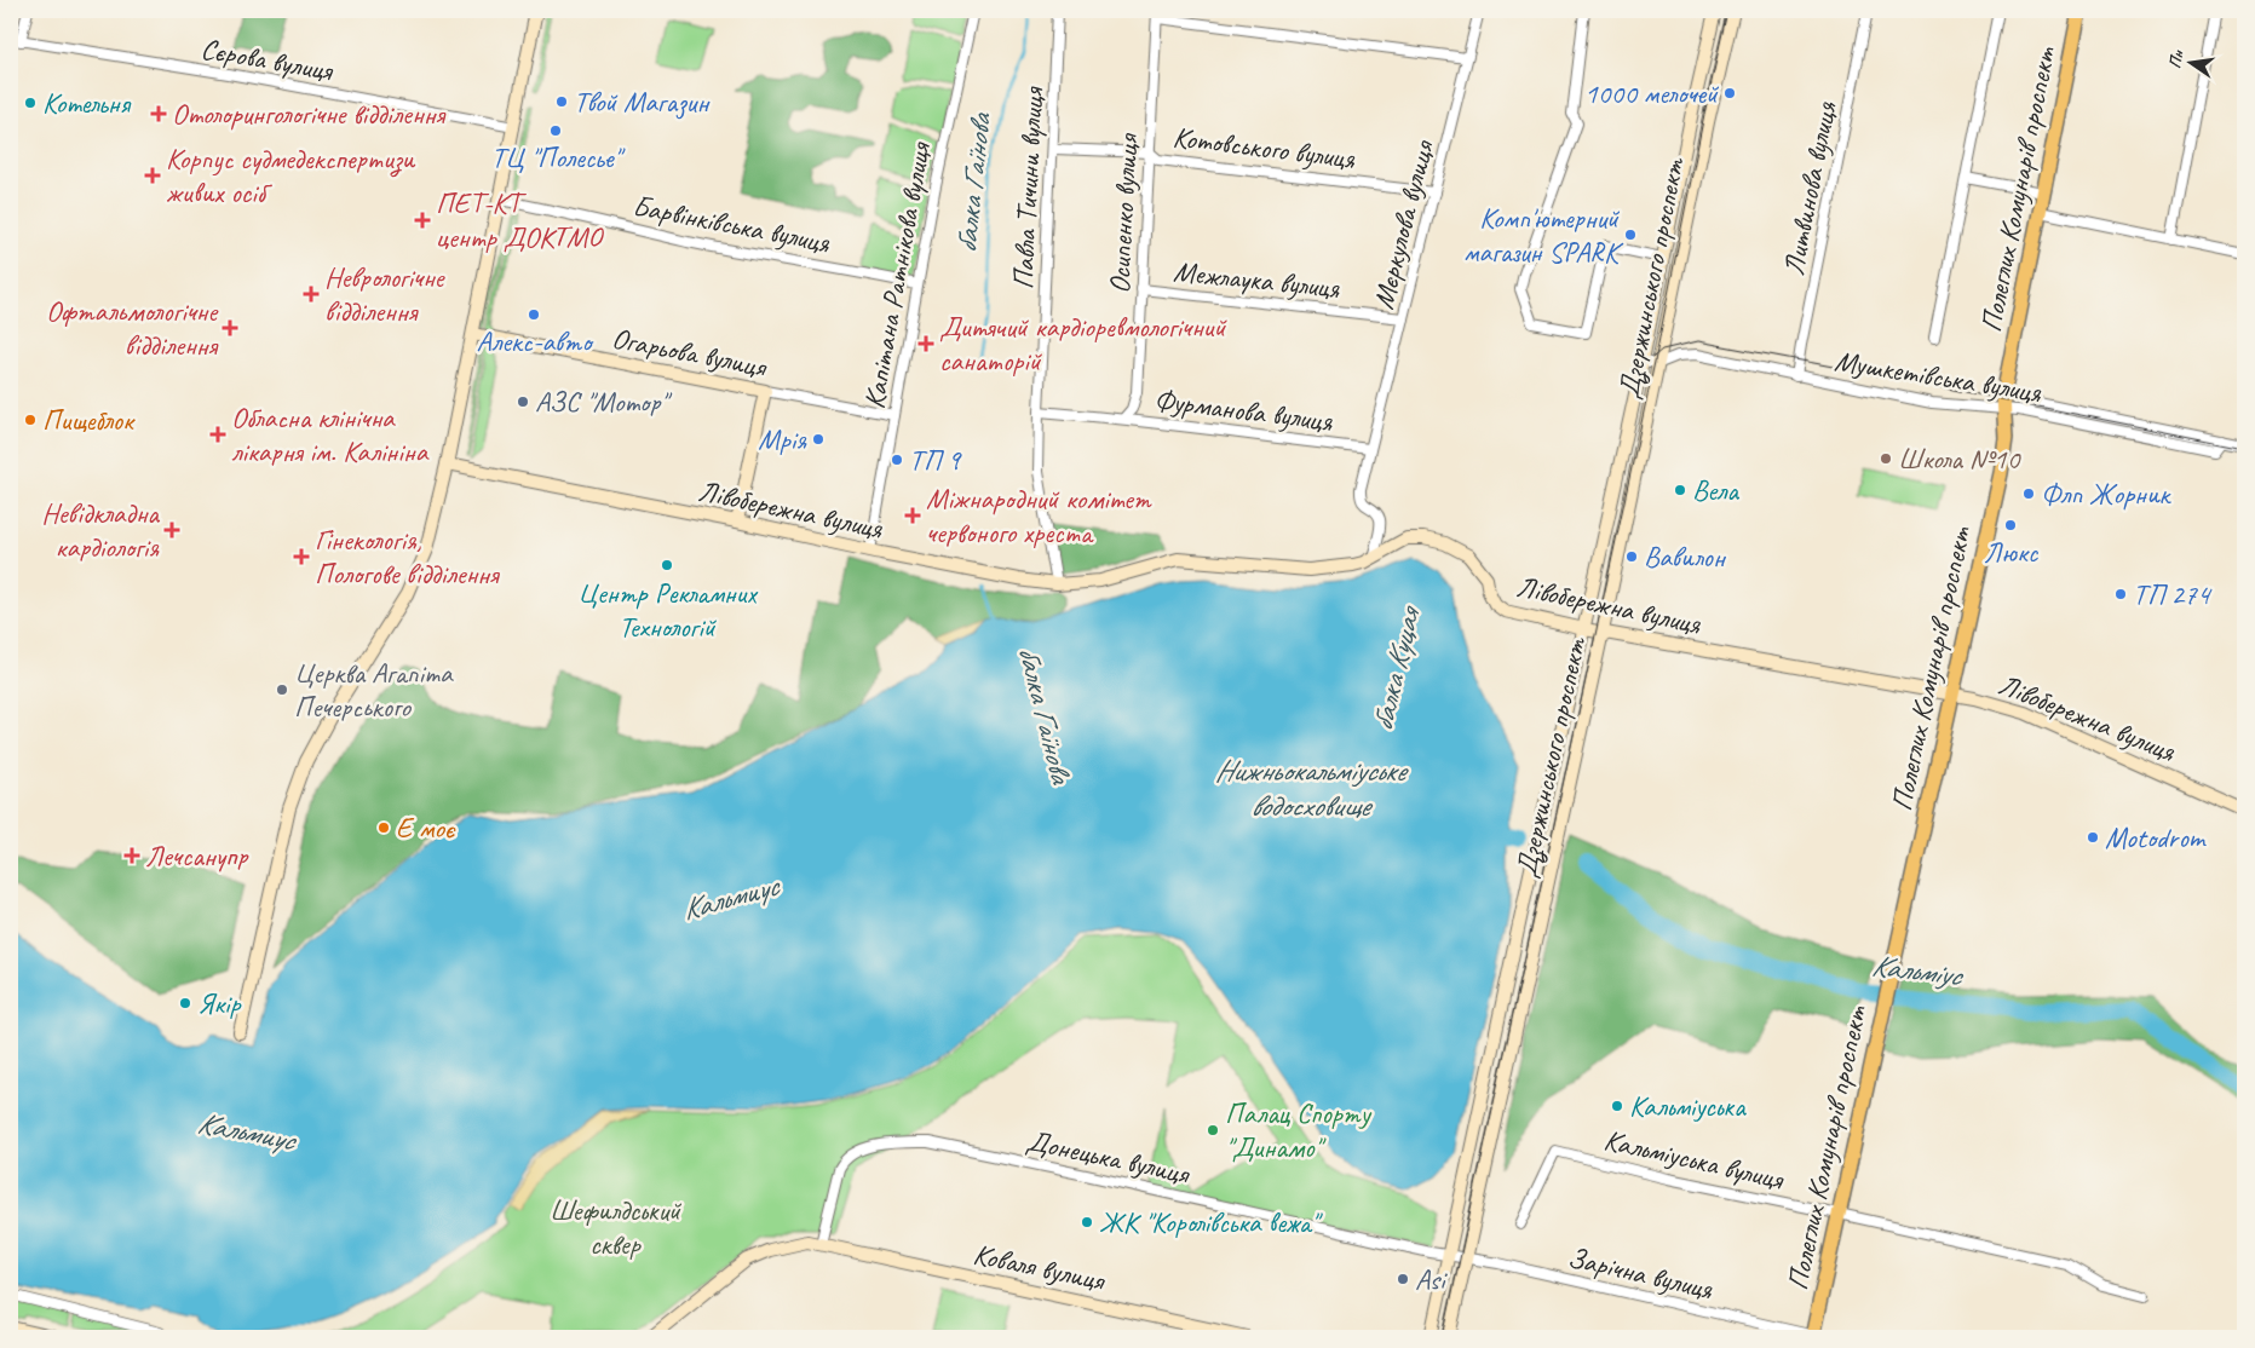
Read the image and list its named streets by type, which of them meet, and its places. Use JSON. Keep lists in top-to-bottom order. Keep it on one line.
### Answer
{"streets":{"main road":["Полеглих Комунарів проспект"],"street":["Сєрова вулиця","Котовського вулиця","Павла Тичини вулиця","Литвинова вулиця","Осипенко вулиця","Барвінківська вулиця","Мєркулова вулиця","Капітана Ратнікова вулиця","Дзержинського проспект","Межлаука вулиця","Огарьова вулиця","Мушкетівська вулиця","Фурманова вулиця","Лівобережна вулиця","Донецька вулиця","Кальміуська вулиця","Коваля вулиця","Зарічна вулиця"]},"crossings":[["Котовського вулиця","Павла Тичини вулиця"],["Котовського вулиця","Осипенко вулиця"],["Котовського вулиця","Мєркулова вулиця"],["Павла Тичини вулиця","Фурманова вулиця"],["Павла Тичини вулиця","Лівобережна вулиця"],["Литвинова вулиця","Мушкетівська вулиця"],["Полеглих Комунарів проспект","Мушкетівська вулиця"],["Полеглих Комунарів проспект","Лівобережна вулиця"],["Полеглих Комунарів проспект","Кальміуська вулиця"],["Полеглих Комунарів проспект","Зарічна вулиця"],["Осипенко вулиця","Межлаука вулиця"],["Осипенко вулиця","Фурманова вулиця"],["Барвінківська вулиця","Капітана Ратнікова вулиця"],["Мєркулова вулиця","Межлаука вулиця"],["Мєркулова вулиця","Фурманова вулиця"],["Мєркулова вулиця","Лівобережна вулиця"],["Капітана Ратнікова вулиця","Огарьова вулиця"],["Капітана Ратнікова вулиця","Лівобережна вулиця"],["Дзержинського проспект","Мушкетівська вулиця"],["Дзержинського проспект","Лівобережна вулиця"],["Дзержинського проспект","Донецька вулиця"],["Дзержинського проспект","Зарічна вулиця"],["Донецька вулиця","Коваля вулиця"],["Донецька вулиця","Зарічна вулиця"]],"water":["балка Гаїнова","балка Куцая","Нижньокальміуське водосховище","Кальмиус","Кальміус"],"parks":["Шефилдський сквер"],"places":{"other":["1000 мелочей","Твой Магазин","Котельня","ТЦ \"Полесье\"","Комп'ютерний магазин SPARK","Алекс-авто","АЗС \"Мотор\"","Пищеблок","Мрія","Школа №10","ТП 9","Вела","Флп Жорник","Люкс","Вавилон","Центр Рекламних Технологій","ТП 274","Церква Агапіта Печерського","Е моє","Motodrom","Якір","Кальміуська","Палац Спорту \"Динамо\"","ЖК \"Королівська вежа\"","Asi"],"health":["Отолорингологічне відділення","Корпус судмедекспертизи живих осіб","ПЕТ-КТ центр ДОКТМО","Неврологічне відділення","Офтальмологічне відділення","Дитячий кардіоревмологічний санаторій","Обласна клінічна лікарня ім. Калініна","Міжнародний комітет червоного хреста","Невідкладна кардіологія","Гінекологія, Пологове відділення","Лечсанупр"]},"north":"left"}
